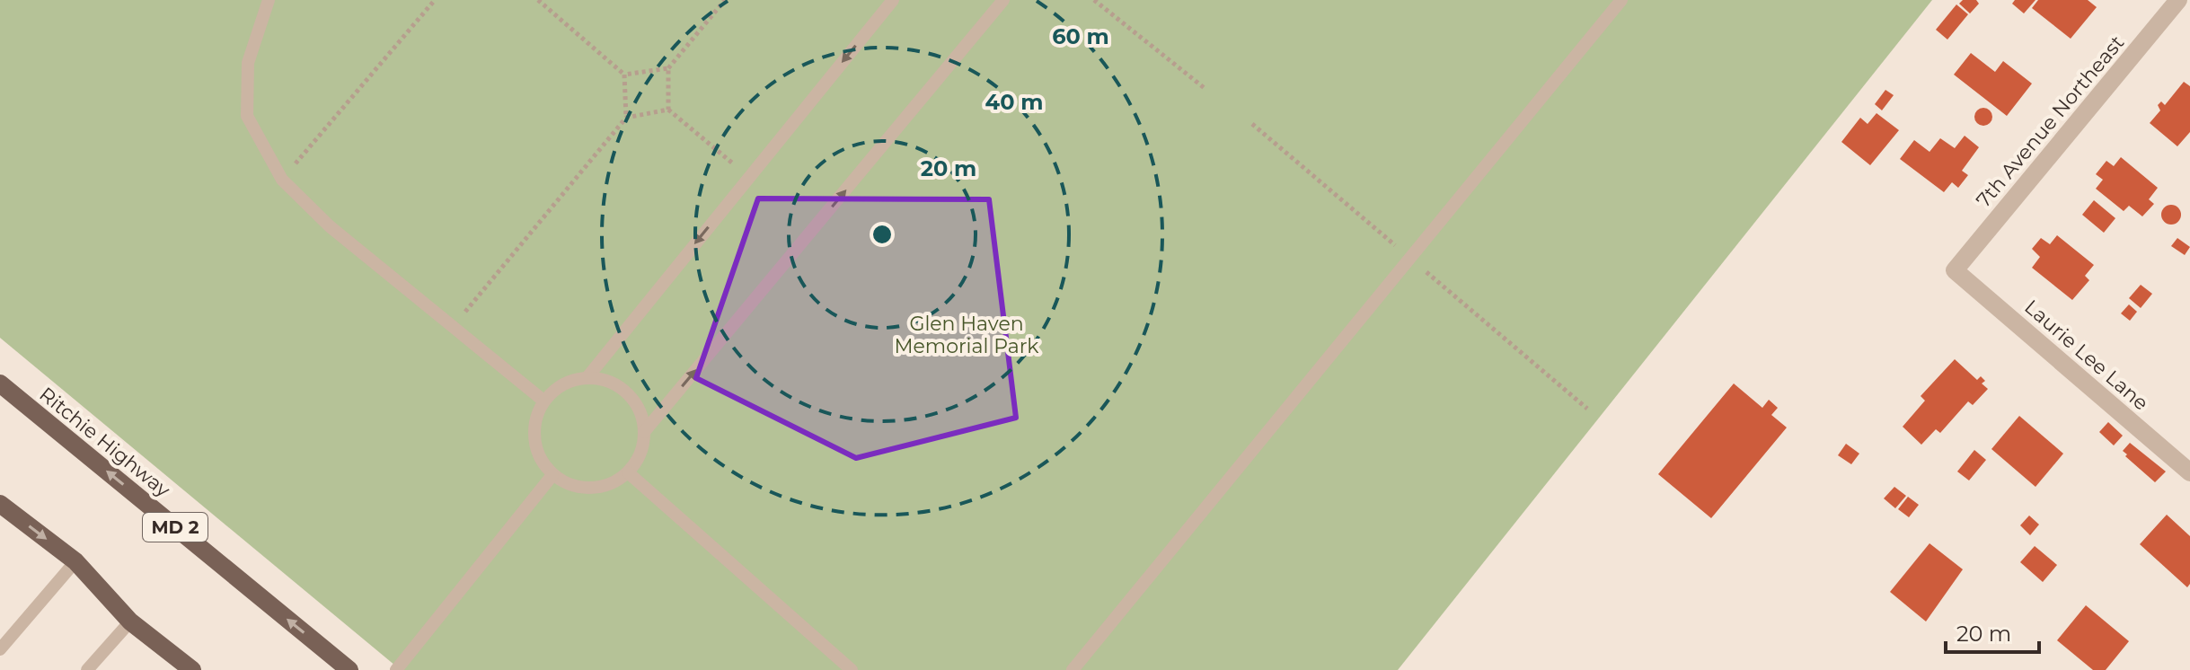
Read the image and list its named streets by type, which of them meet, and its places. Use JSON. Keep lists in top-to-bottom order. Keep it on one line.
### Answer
{"streets":{"main road":["Ritchie Highway","MD 2"],"street":["7th Avenue Northeast","Laurie Lee Lane"]},"crossings":[["7th Avenue Northeast","Laurie Lee Lane"]],"parks":["Glen Haven Memorial Park"],"scale_bar":"20 m","rings":["60 m","40 m","20 m"]}
